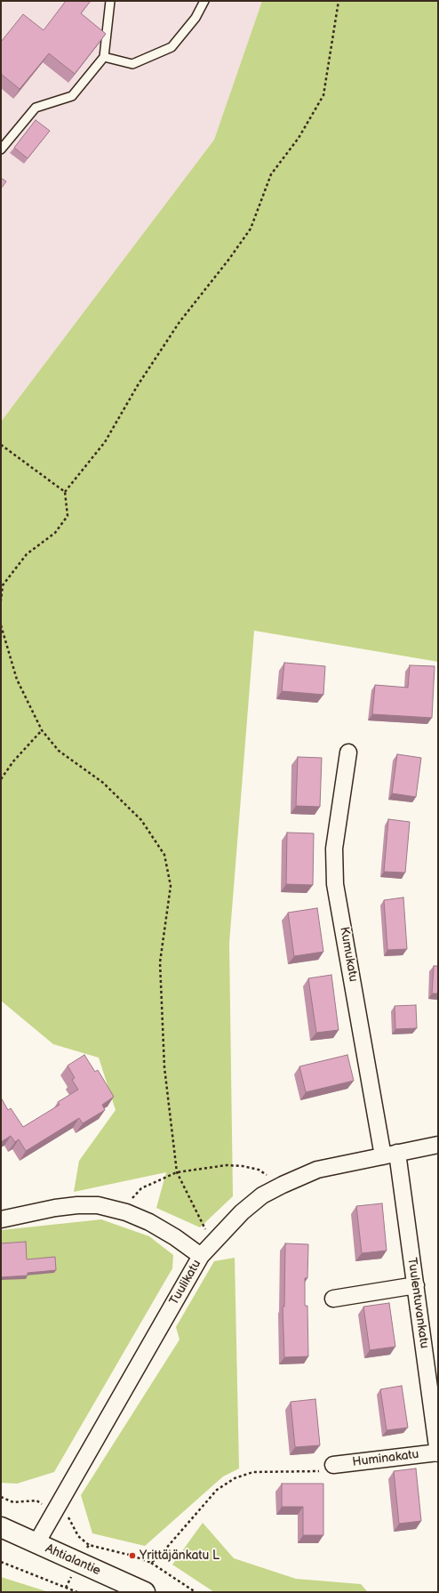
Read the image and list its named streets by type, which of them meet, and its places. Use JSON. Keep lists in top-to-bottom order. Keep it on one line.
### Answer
{"streets":{"main road":["Ahtialantie"],"street":["Kumukatu","Tuulikatu","Tuulentuvankatu","Huminakatu"]},"crossings":[["Kumukatu","Tuulikatu"],["Kumukatu","Tuulentuvankatu"],["Tuulikatu","Tuulentuvankatu"],["Tuulikatu","Ahtialantie"],["Tuulentuvankatu","Huminakatu"]],"places":["Yrittäjänkatu L"]}
